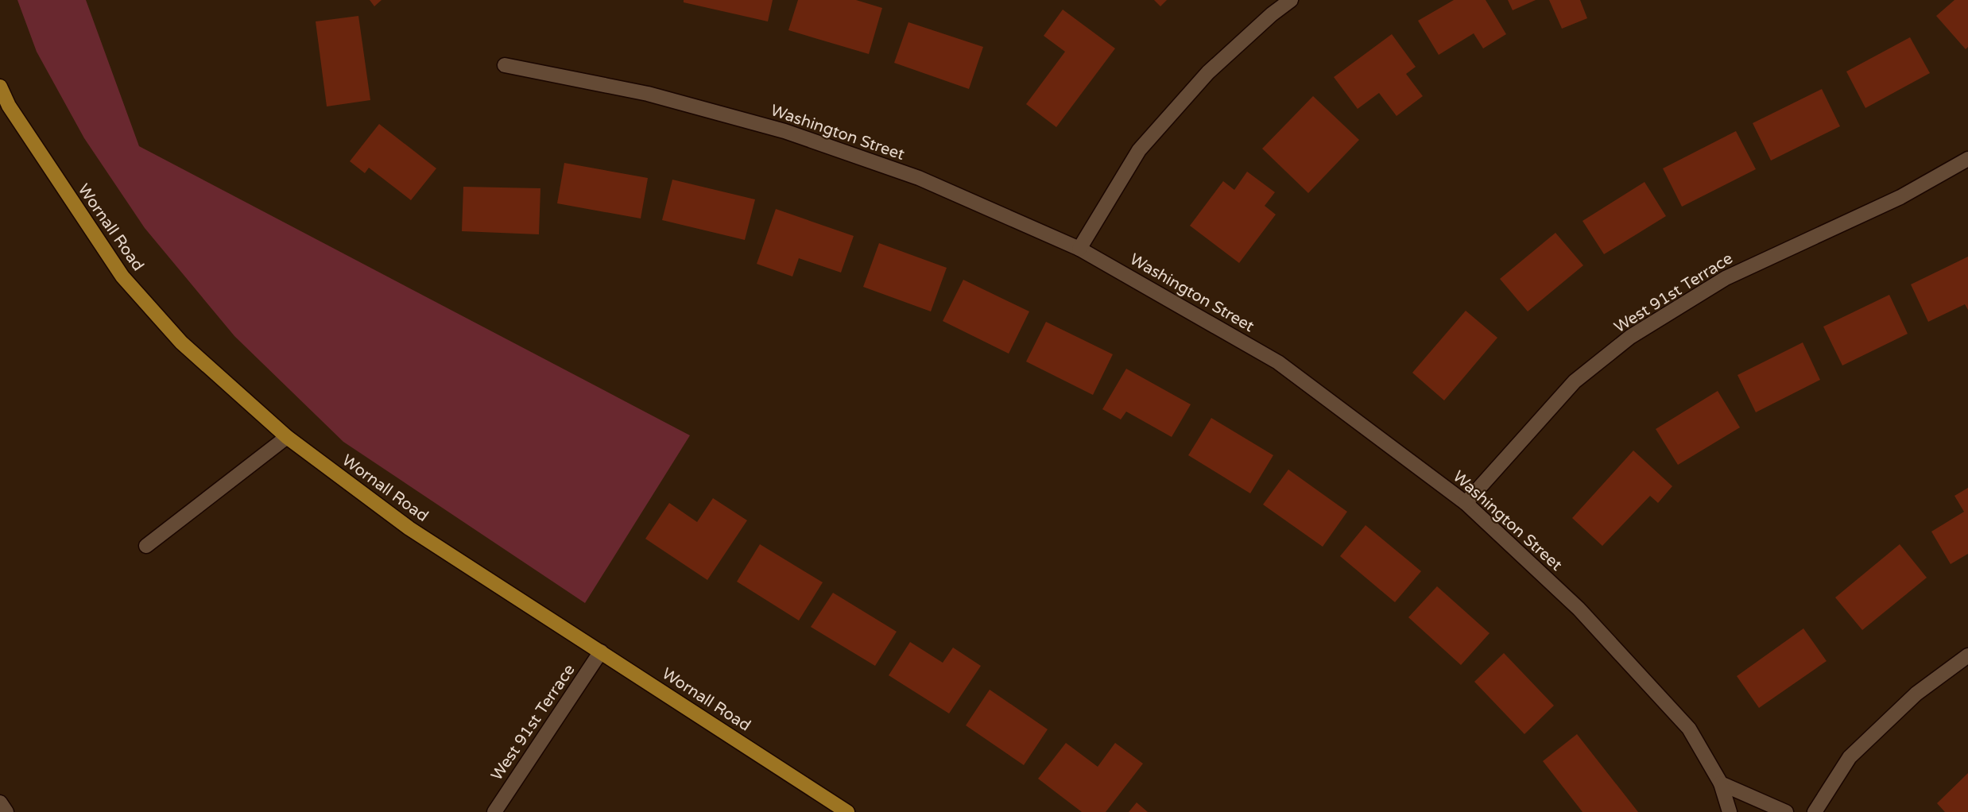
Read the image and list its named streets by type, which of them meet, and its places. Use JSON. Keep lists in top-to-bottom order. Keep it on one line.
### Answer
{"streets":{"main road":["Wornall Road"],"street":["Washington Street","West 91st Terrace"]},"crossings":[["Washington Street","West 91st Terrace"],["Wornall Road","West 91st Terrace"]]}
